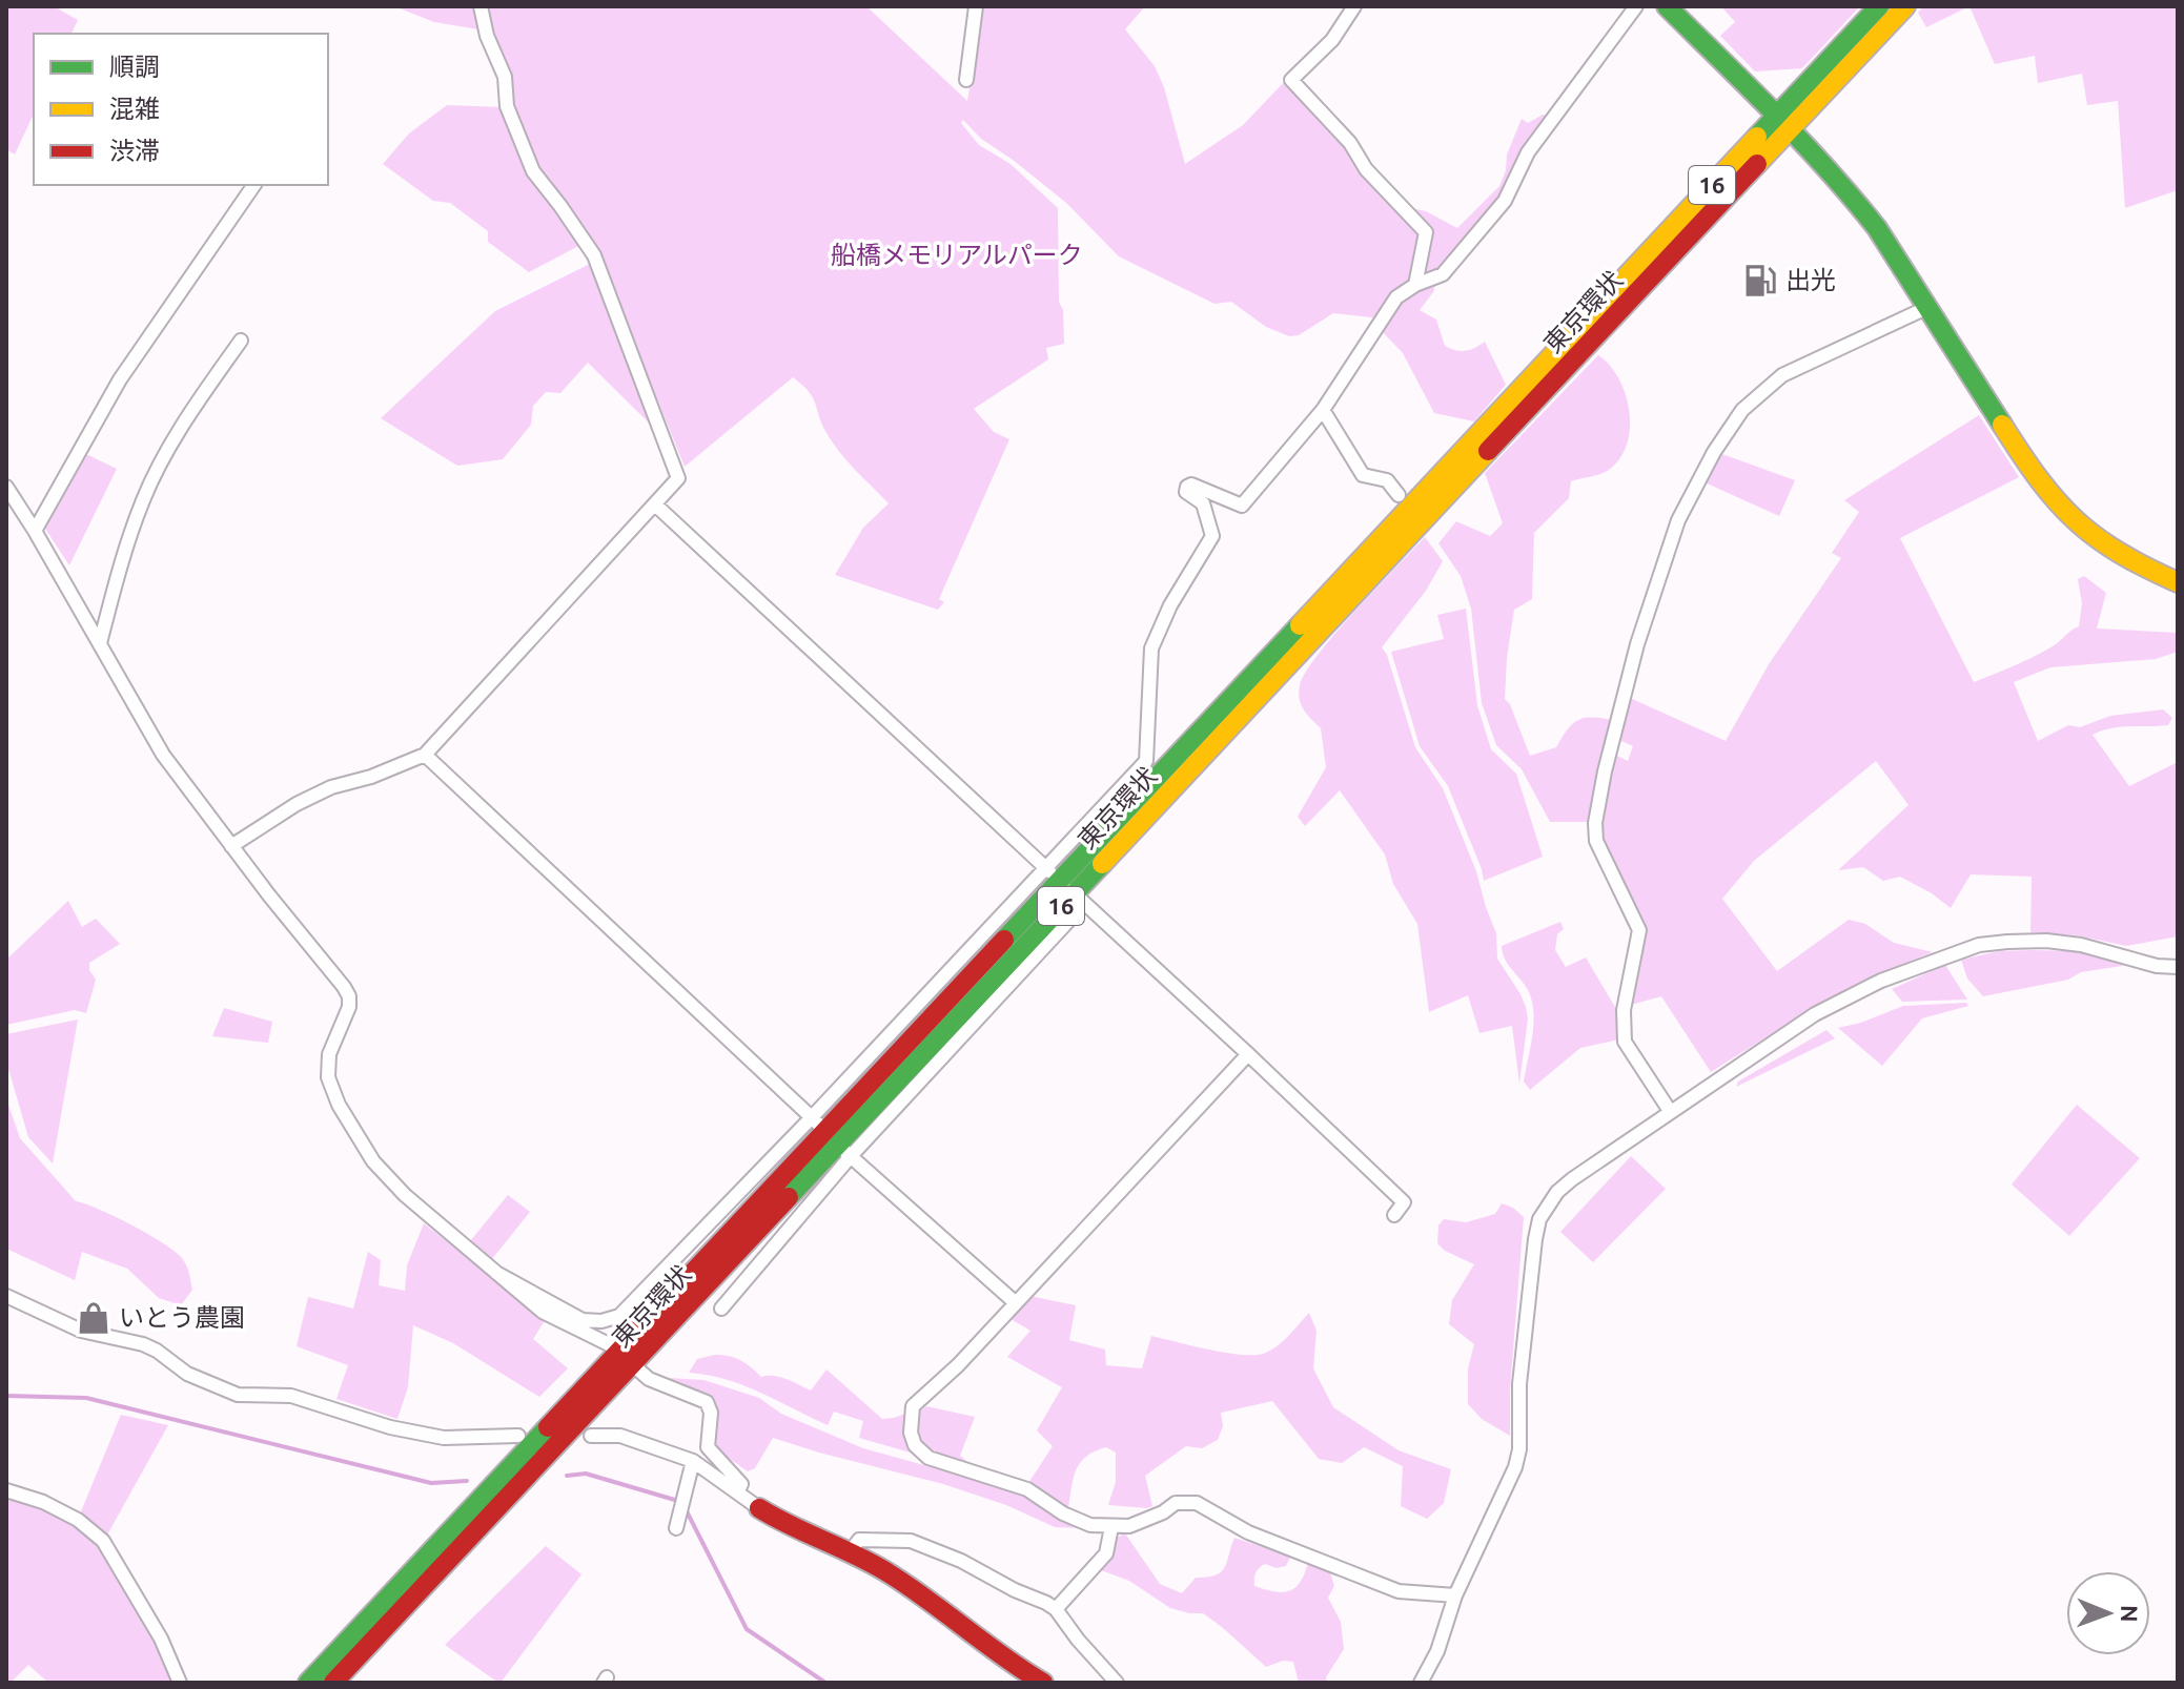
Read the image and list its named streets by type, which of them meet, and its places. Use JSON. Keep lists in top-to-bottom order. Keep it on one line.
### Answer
{"streets":{"main road":["16","東京環状"]},"parks":["船橋メモリアルパーク"],"places":{"fuel station":["出光"],"shop":["いとう農園"]},"legend":["順調","混雑","渋滞"],"north":"right"}
